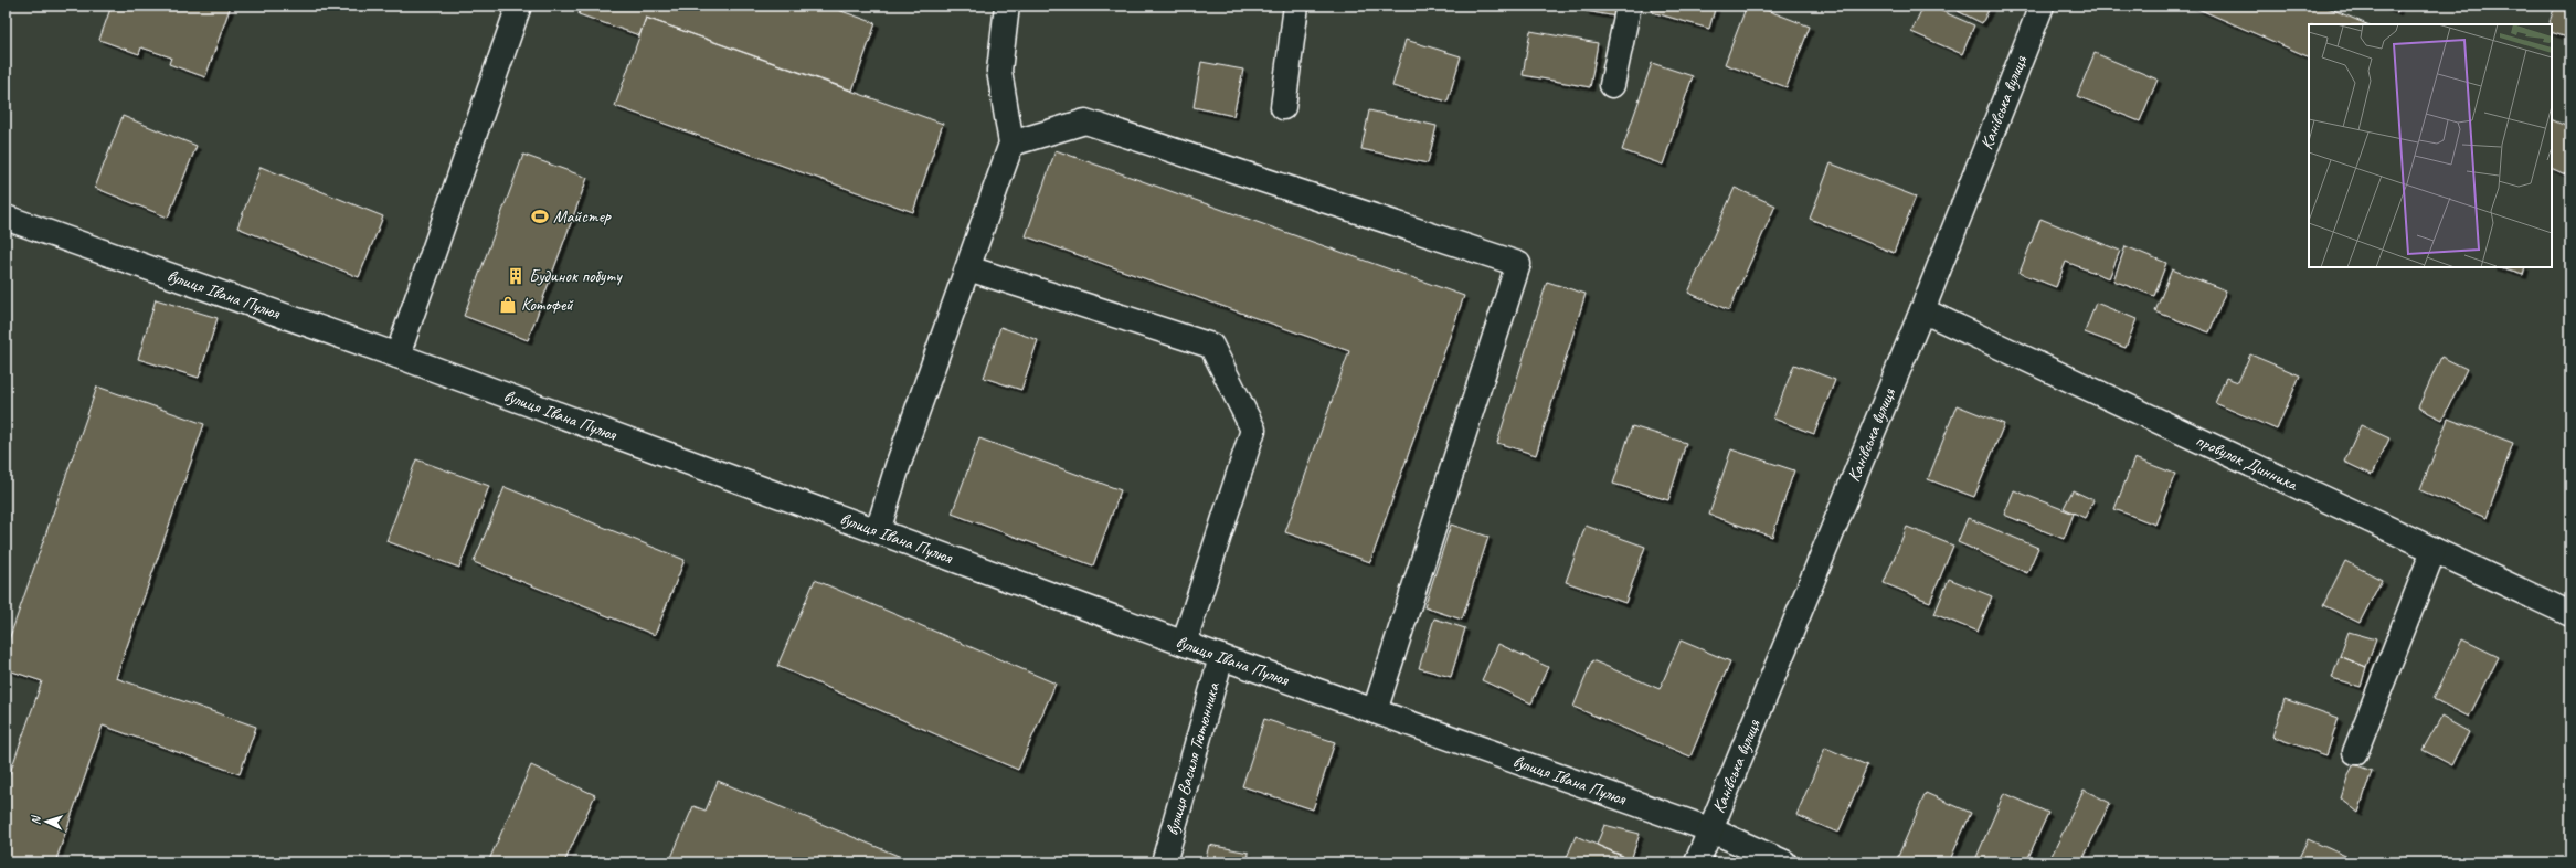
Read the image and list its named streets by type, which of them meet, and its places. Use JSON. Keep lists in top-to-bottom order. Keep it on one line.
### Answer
{"streets":{"street":["Канівська вулиця","вулиця Івана Пулюя","провулок Динника","вулиця Василя Тютюнника"]},"crossings":[["Канівська вулиця","вулиця Івана Пулюя"],["Канівська вулиця","провулок Динника"],["вулиця Івана Пулюя","вулиця Василя Тютюнника"]],"places":{"sports":["Майстер"],"building":["Будинок побуту"],"shop":["Котофей"]},"north":"left"}
